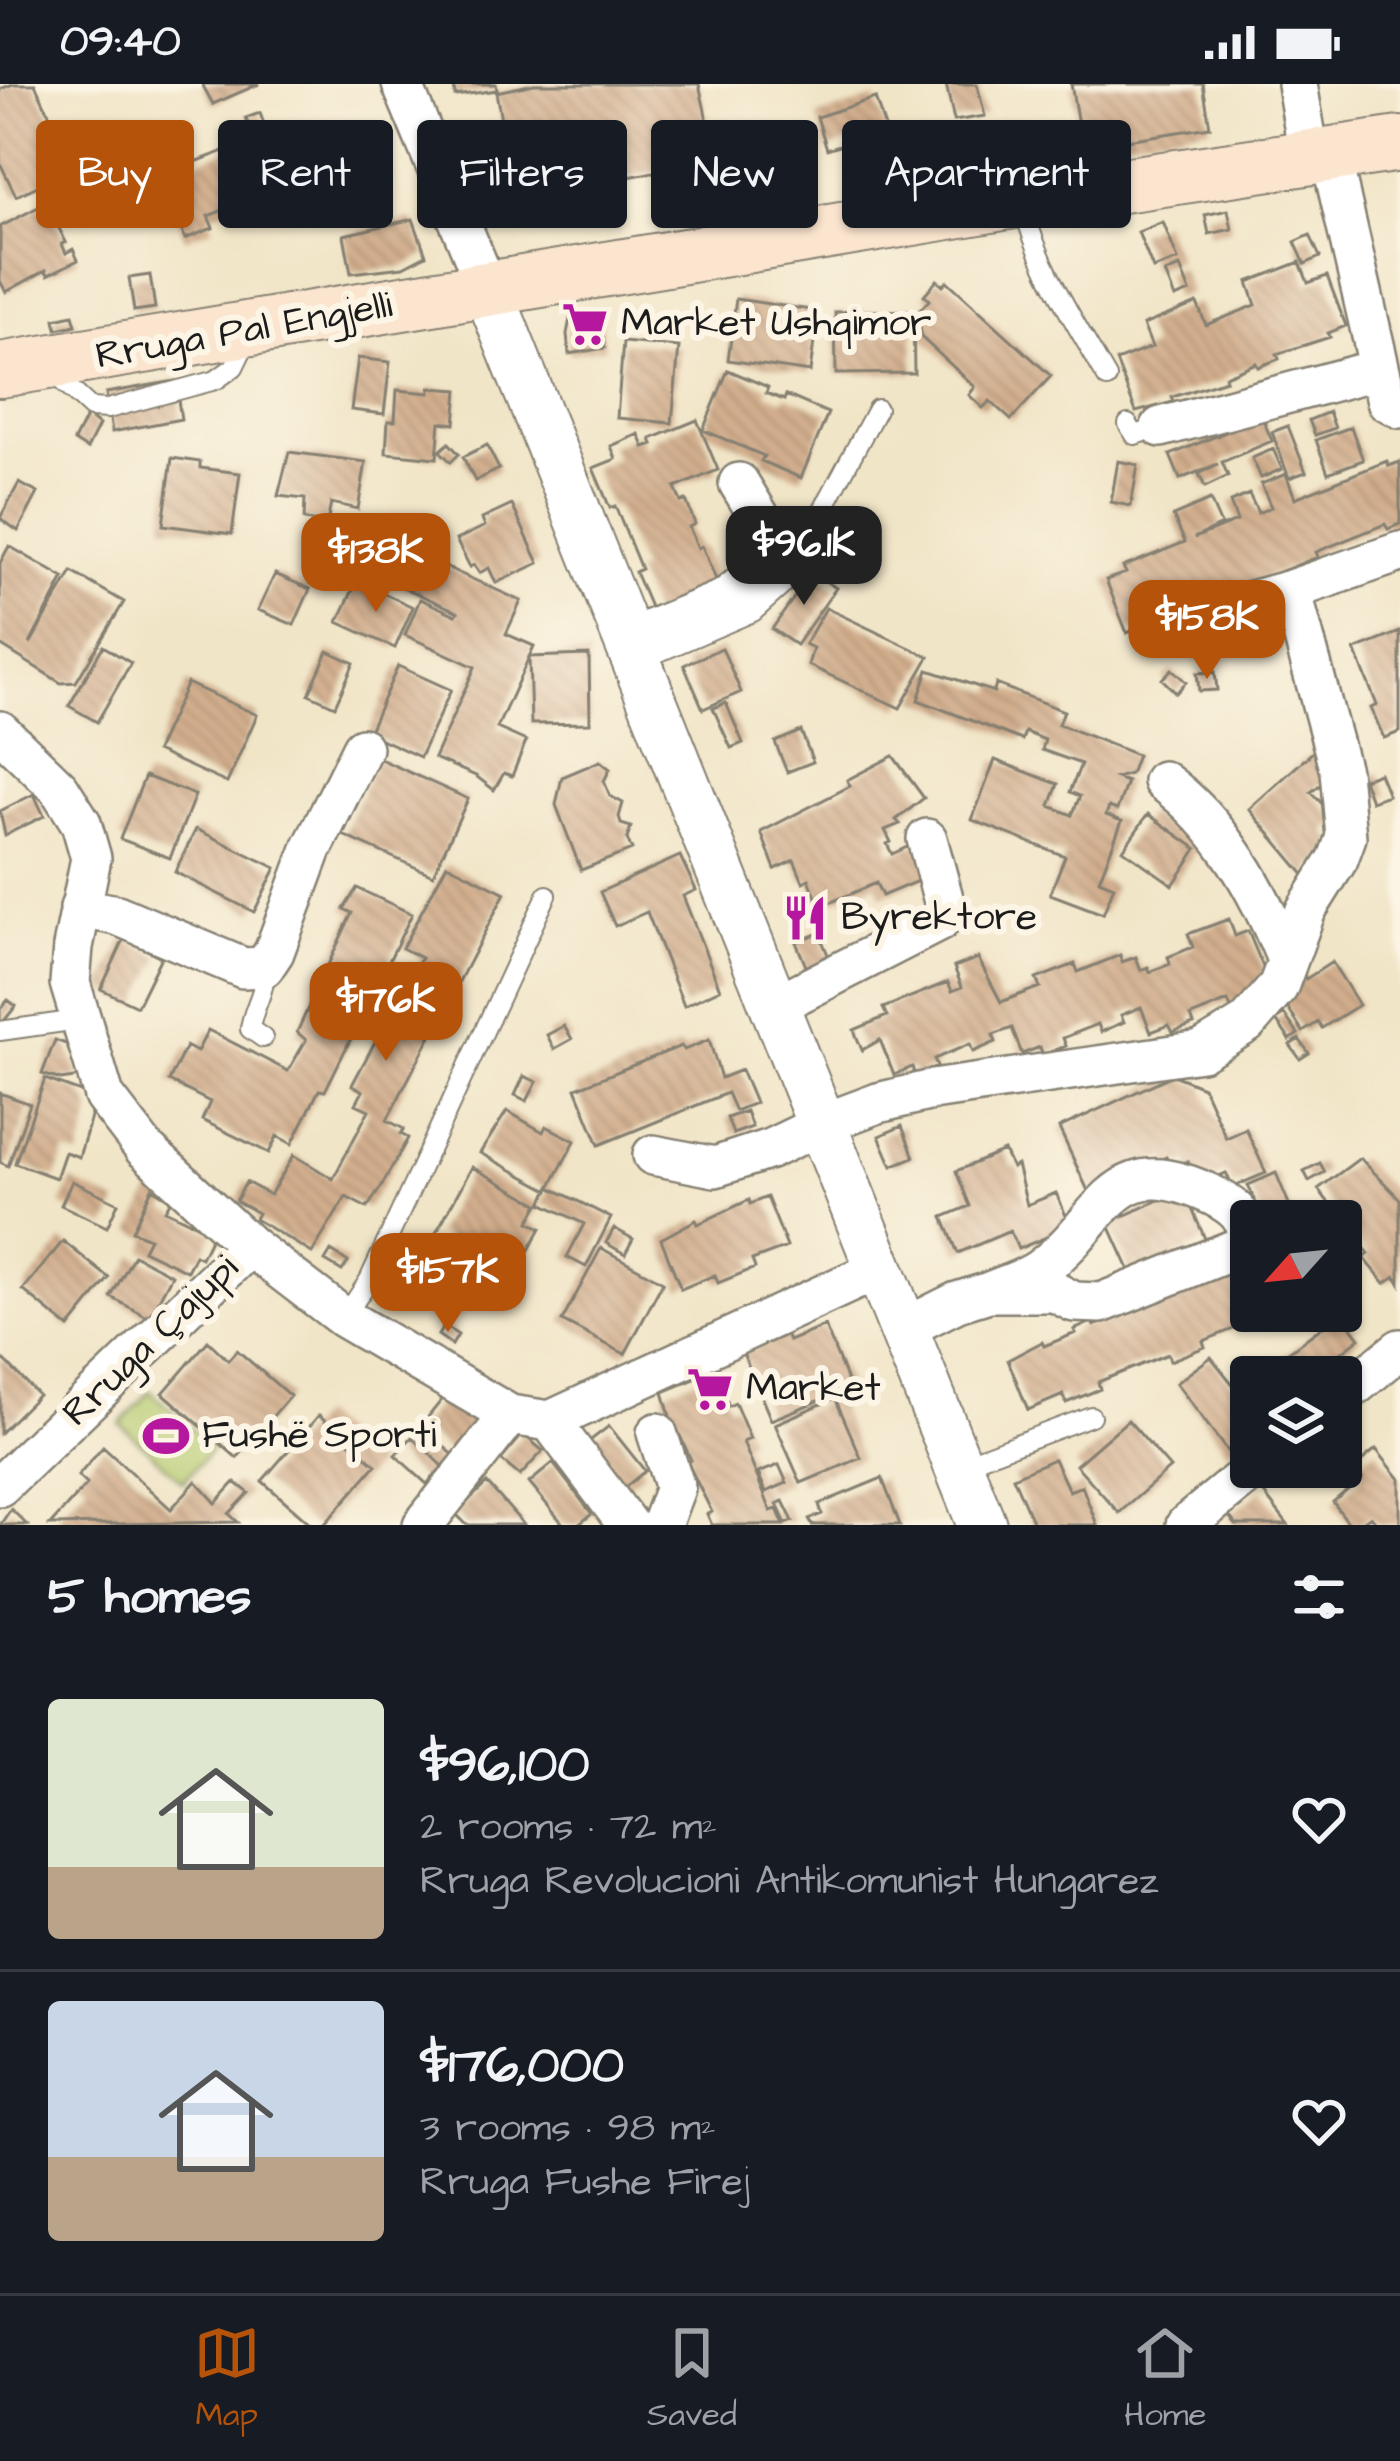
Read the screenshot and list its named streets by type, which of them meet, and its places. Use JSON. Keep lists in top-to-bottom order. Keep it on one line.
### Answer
{"streets":{"main road":["Rruga Pal Engjelli"],"street":["Rruga Çajupi"]},"places":{"supermarket":["Market Ushqimor","Market"],"restaurant":["Byrektore"],"sports":["Fushë Sporti"]},"north":"bottom left","page":{"status":"09:40","chip":["Buy","Rent","Filters","New","Apartment"],"price":["$96.1K","$138K","$158K","$176K","$157K"],"heading":"5 homes","list":[{"name":"$96,100","note":"2 rooms · 72 m² · Rruga Revolucioni Antikomunist Hungarez"},{"name":"$176,000","note":"3 rooms · 98 m² · Rruga Fushe Firej"}],"tabs":["Map","Saved","Home"]}}
